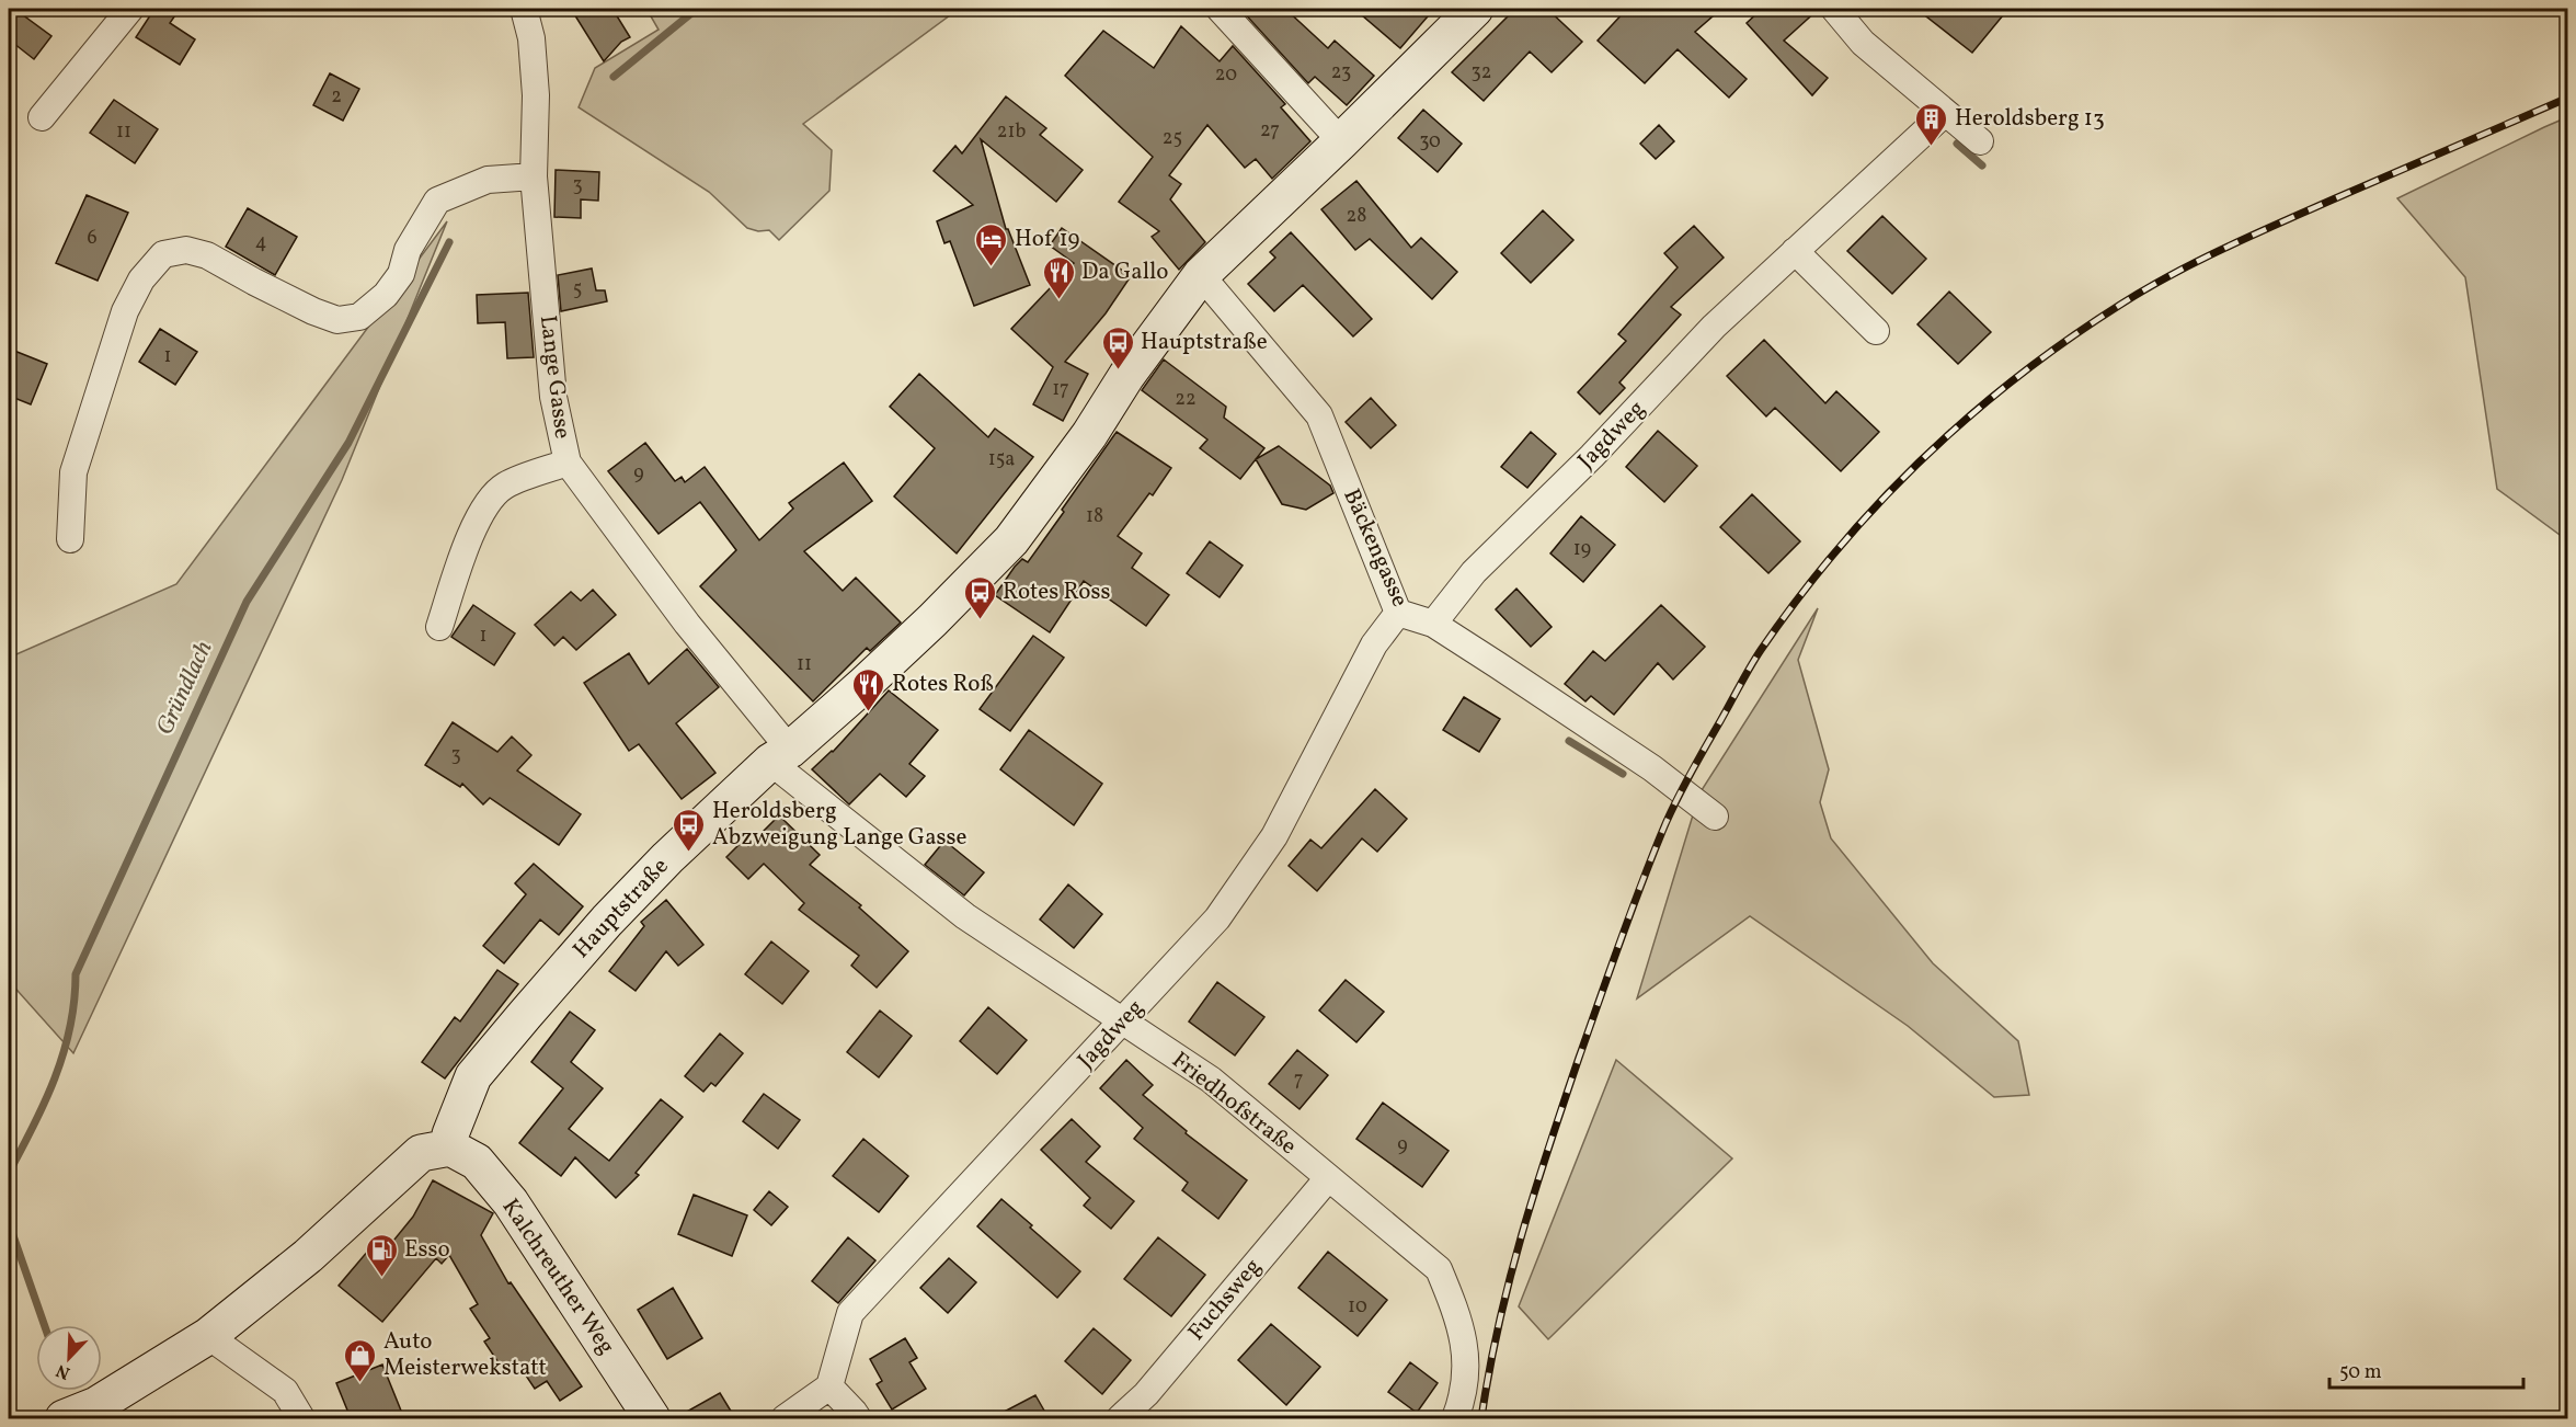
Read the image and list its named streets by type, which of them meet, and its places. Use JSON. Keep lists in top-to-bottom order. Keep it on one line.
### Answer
{"streets":{"street":["Lange Gasse","Jagdweg","Bäckengasse","Hauptstraße","Friedhofstraße","Kalchreuther Weg","Fuchsweg"]},"crossings":[["Lange Gasse","Hauptstraße"],["Lange Gasse","Friedhofstraße"],["Jagdweg","Bäckengasse"],["Jagdweg","Friedhofstraße"],["Bäckengasse","Hauptstraße"],["Hauptstraße","Friedhofstraße"],["Hauptstraße","Kalchreuther Weg"],["Friedhofstraße","Fuchsweg"]],"water":["Gründlach"],"places":{"building":["Heroldsberg 13"],"hotel":["Hof 19"],"restaurant":["Da Gallo","Rotes Roß"],"bus stop":["Hauptstraße","Rotes Ross","Heroldsberg Abzweigung Lange Gasse"],"fuel station":["Esso"],"shop":["Auto Meisterwekstatt"]},"house_numbers":["23","32","20","2","27","11","21b","25","30","3","28","6","4","5","1","17","22","15a","9","18","19","1","11","3","7","9","10"],"scale_bar":"50 m","north":"bottom left"}
